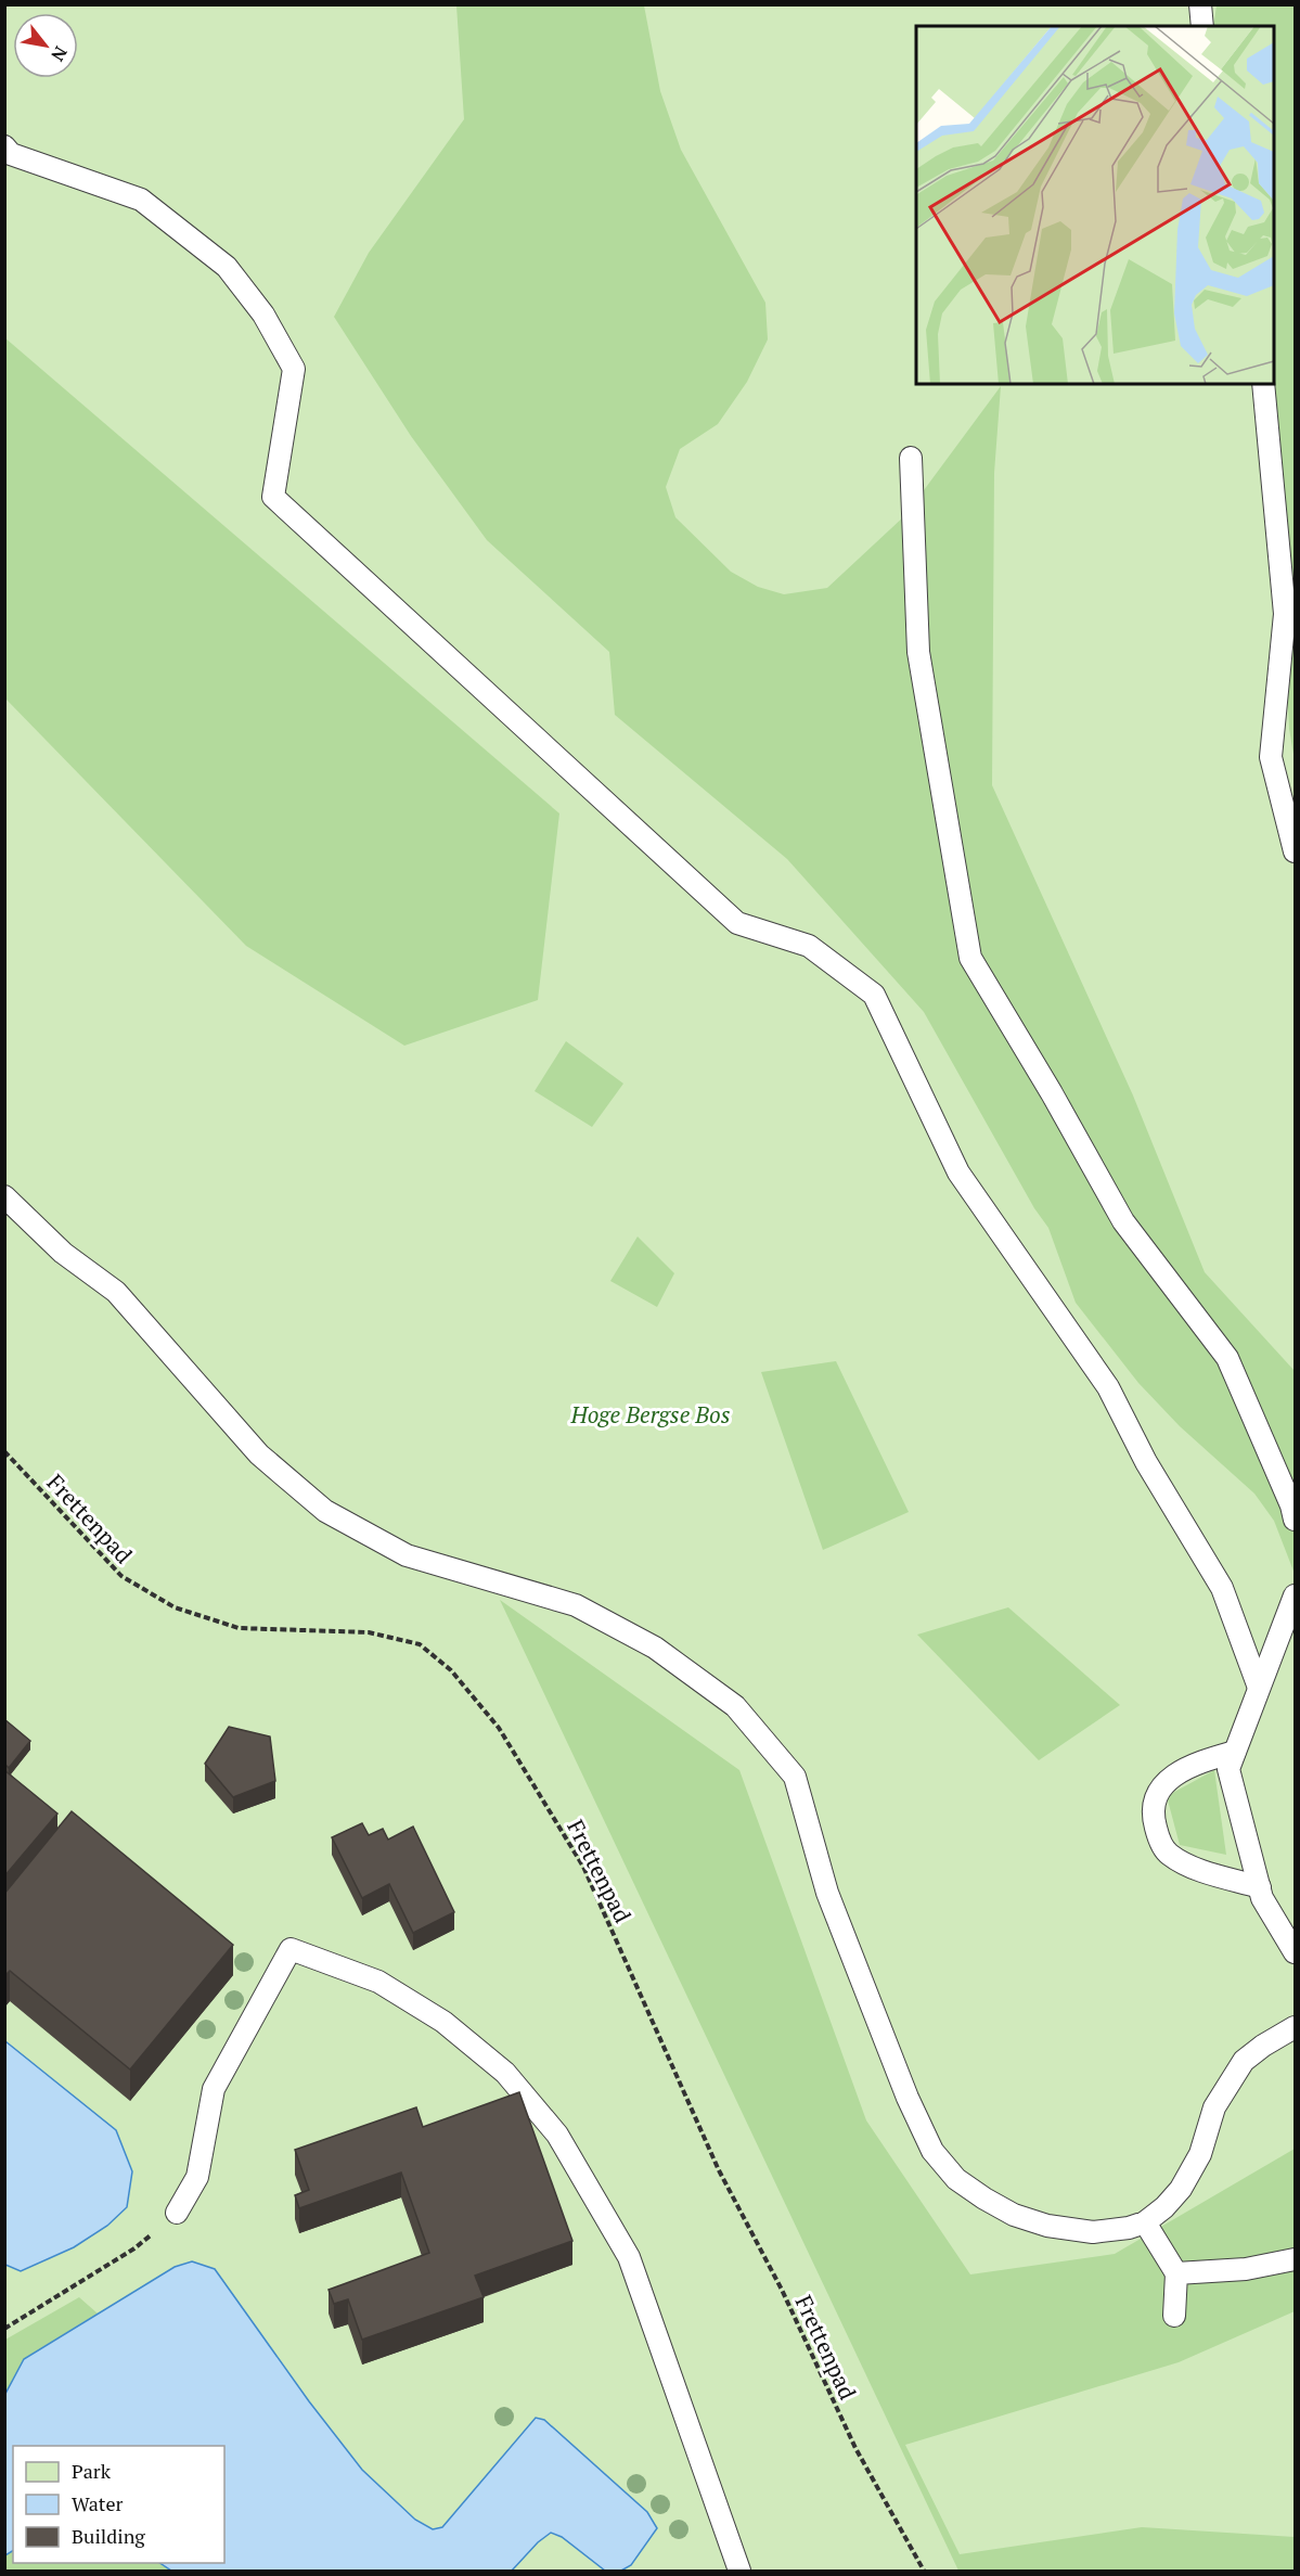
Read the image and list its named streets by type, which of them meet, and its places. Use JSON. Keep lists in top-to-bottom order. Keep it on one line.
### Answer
{"streets":{"path":["Frettenpad"]},"parks":["Hoge Bergse Bos"],"legend":["Park","Water","Building"],"north":"bottom right"}
